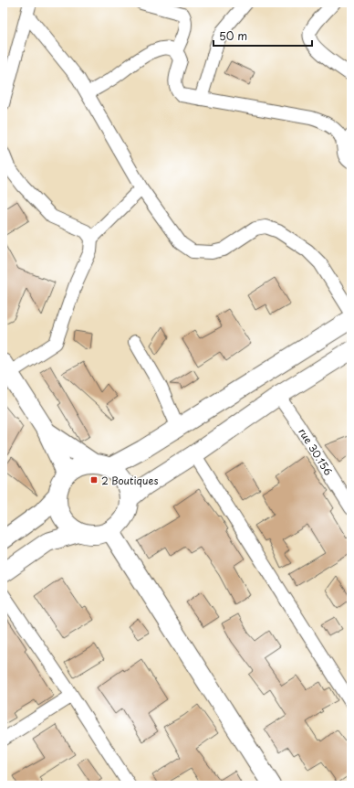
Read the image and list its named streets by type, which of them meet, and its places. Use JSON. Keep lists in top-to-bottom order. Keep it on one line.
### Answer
{"streets":{"street":["rue 30.156"]},"places":{"transit":["2 Boutiques"]},"scale_bar":"50 m"}
